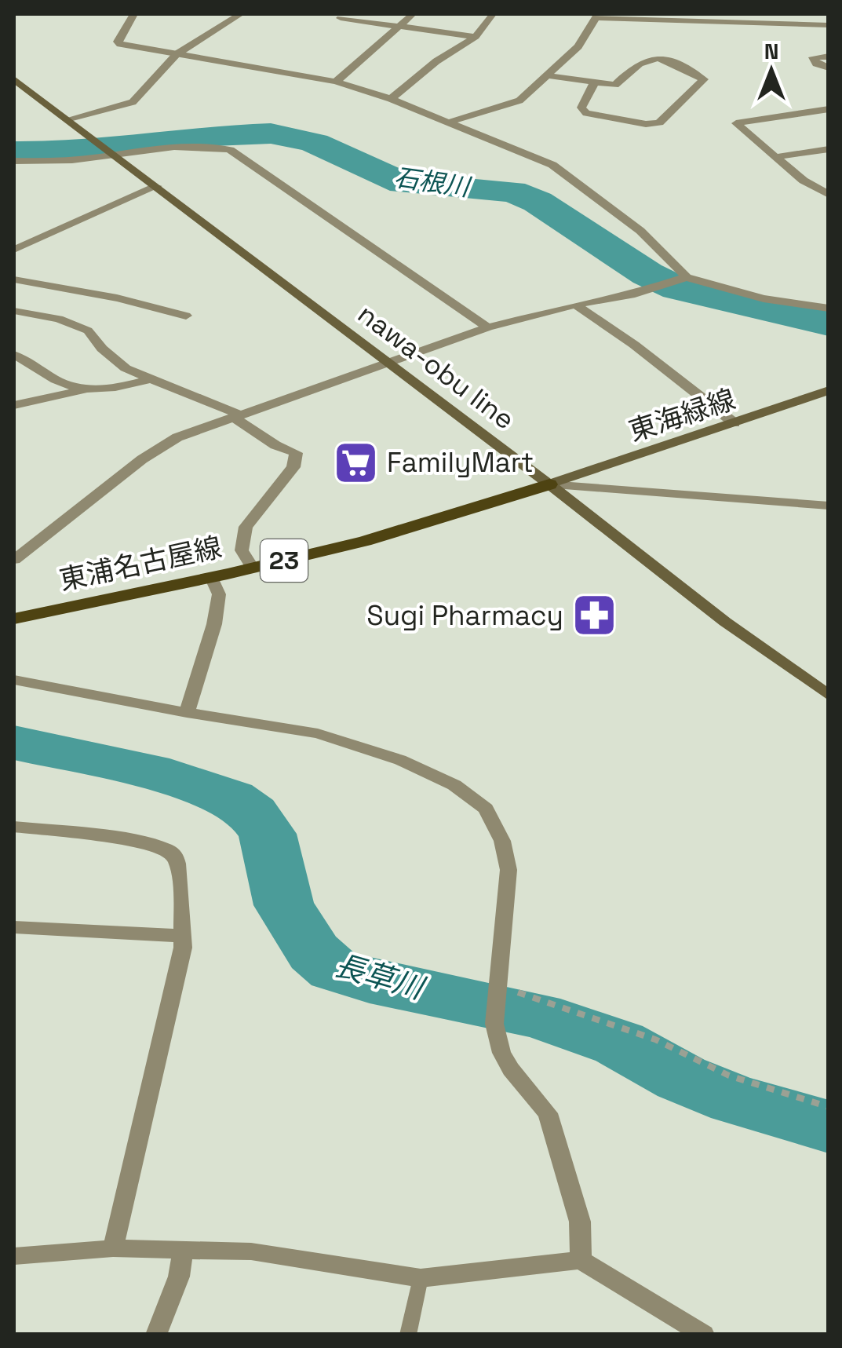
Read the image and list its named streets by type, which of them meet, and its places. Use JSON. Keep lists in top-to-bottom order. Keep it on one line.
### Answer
{"streets":{"main road":["nawa-obu line","東海緑線","23","東浦名古屋線"]},"crossings":[["nawa-obu line","東海緑線"],["nawa-obu line","東浦名古屋線"],["東海緑線","東浦名古屋線"]],"water":["石根川","長草川"],"places":{"supermarket":["FamilyMart"],"pharmacy":["Sugi Pharmacy"]},"north":"top"}
